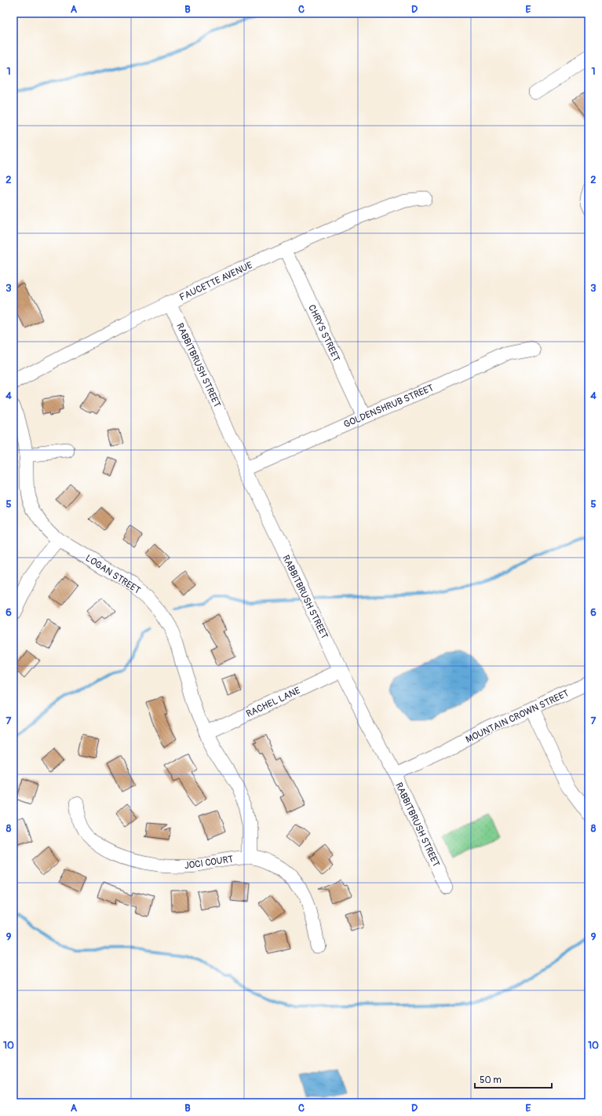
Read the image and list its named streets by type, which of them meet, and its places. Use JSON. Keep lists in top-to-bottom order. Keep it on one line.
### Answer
{"streets":{"street":["FAUCETTE AVENUE","CHRYS STREET","RABBITBRUSH STREET","GOLDENSHRUB STREET","LOGAN STREET","RACHEL LANE","MOUNTAIN CROWN STREET","JOCI COURT"]},"crossings":[["FAUCETTE AVENUE","CHRYS STREET"],["FAUCETTE AVENUE","RABBITBRUSH STREET"],["CHRYS STREET","GOLDENSHRUB STREET"],["RABBITBRUSH STREET","GOLDENSHRUB STREET"],["RABBITBRUSH STREET","RACHEL LANE"],["RABBITBRUSH STREET","MOUNTAIN CROWN STREET"],["LOGAN STREET","RACHEL LANE"],["LOGAN STREET","JOCI COURT"]],"scale_bar":"50 m","grid":{"columns":["A","B","C","D","E"],"rows":["1","2","3","4","5","6","7","8","9","10"]}}
